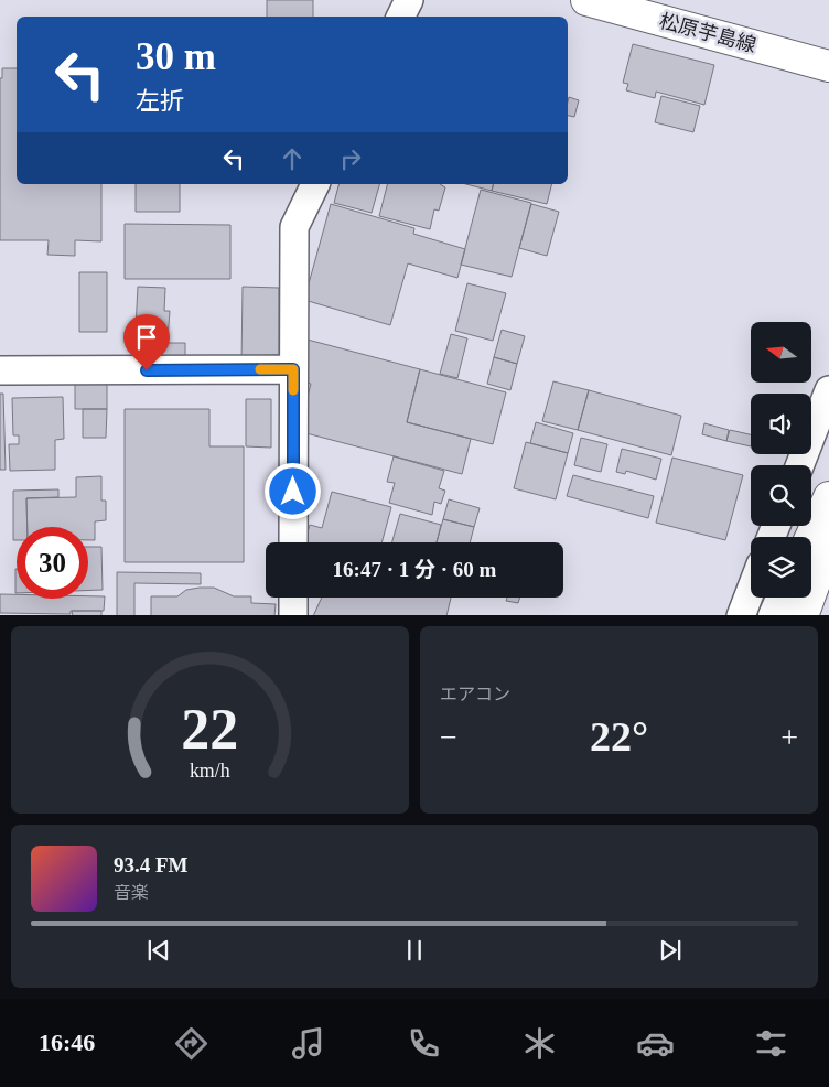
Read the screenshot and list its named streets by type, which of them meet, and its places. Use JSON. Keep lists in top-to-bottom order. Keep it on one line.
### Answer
{"streets":{"main road":["松原芋島線"]},"north":"left","page":{"turn":["30 m","左折"],"limit":"30","trip":"16:47 · 1 分 · 60 m","tile":"エアコン","heat":["−","22°","+"],"song":["93.4 FM","音楽"],"tabs":"16:46","gauge":["22","km/h"]}}
